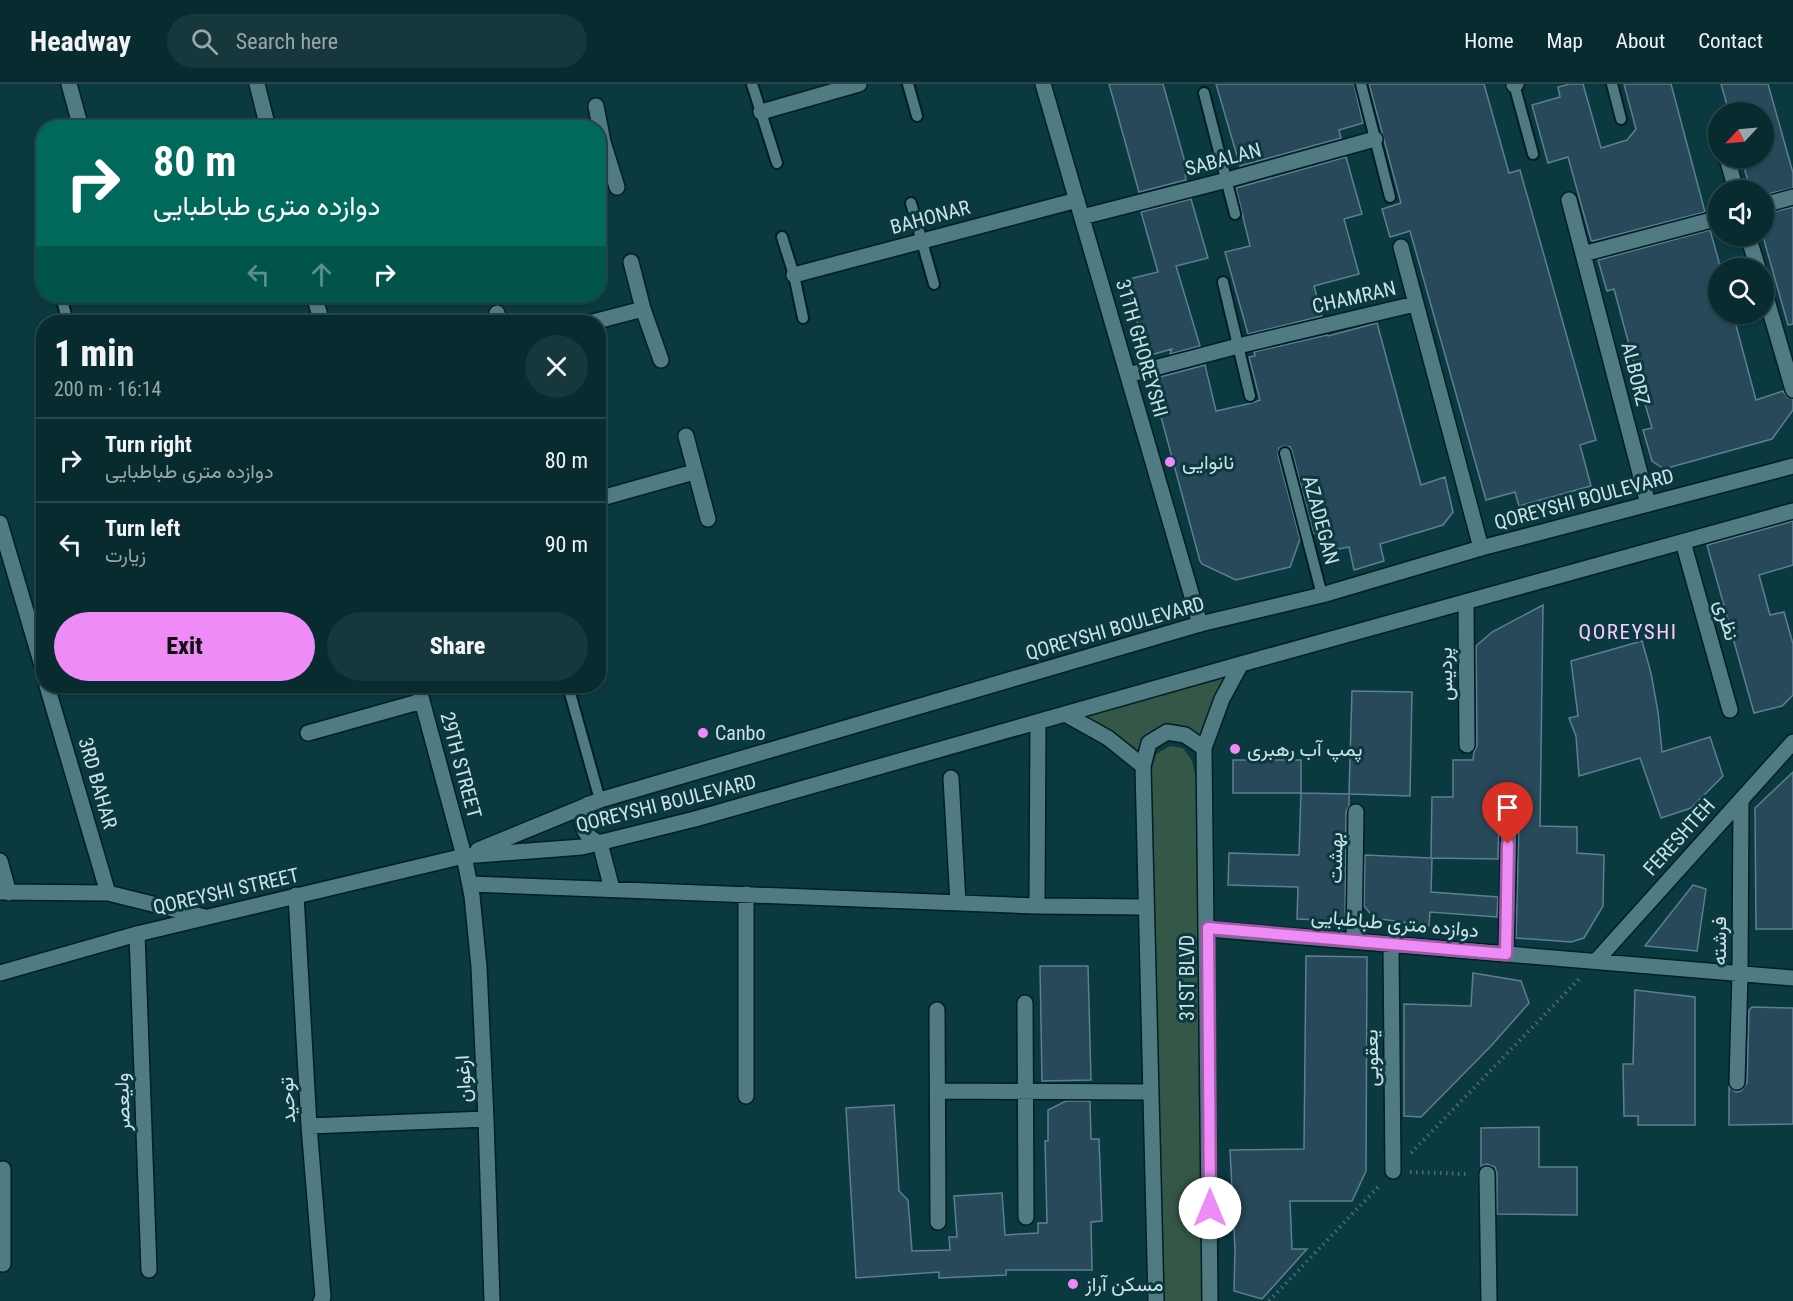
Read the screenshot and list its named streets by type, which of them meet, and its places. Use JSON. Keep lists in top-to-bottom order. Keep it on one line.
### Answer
{"streets":{"street":["SABALAN","BAHONAR","CHAMRAN","31TH GHOREYSHI","ALBORZ","QOREYSHI BOULEVARD","نظری","پردیس","29TH STREET","3RD BAHAR","FERESHTEH","بهشت","QOREYSHI STREET","دوازده متری طباطبایی","فرشته","31ST BLVD","یعقوبی","ارغوان","توحید","ولیعصر"],"lane":["AZADEGAN"]},"crossings":[["SABALAN","31TH GHOREYSHI"],["BAHONAR","31TH GHOREYSHI"],["CHAMRAN","31TH GHOREYSHI"],["CHAMRAN","QOREYSHI BOULEVARD"],["31TH GHOREYSHI","QOREYSHI BOULEVARD"],["ALBORZ","QOREYSHI BOULEVARD"],["QOREYSHI BOULEVARD","AZADEGAN"],["QOREYSHI BOULEVARD","نظری"],["QOREYSHI BOULEVARD","پردیس"],["QOREYSHI BOULEVARD","29TH STREET"],["QOREYSHI BOULEVARD","QOREYSHI STREET"],["QOREYSHI BOULEVARD","31ST BLVD"],["QOREYSHI BOULEVARD","ارغوان"],["29TH STREET","QOREYSHI STREET"],["29TH STREET","ارغوان"],["FERESHTEH","دوازده متری طباطبایی"],["FERESHTEH","فرشته"],["بهشت","دوازده متری طباطبایی"],["QOREYSHI STREET","ارغوان"],["QOREYSHI STREET","توحید"],["QOREYSHI STREET","ولیعصر"],["دوازده متری طباطبایی","فرشته"],["دوازده متری طباطبایی","31ST BLVD"],["دوازده متری طباطبایی","یعقوبی"]],"districts":["QOREYSHI"],"places":["نانوایی","Canbo","پمپ آب رهبری","مسکن آراز"],"north":"bottom left","page":{"header":"Headway","search":"Search here","nav":["Home","Map","About","Contact"],"turn":["80 m","دوازده متری طباطبایی"],"heading":["1 min","200 m · 16:14"],"list":[{"name":"Turn right","note":"دوازده متری طباطبایی","value":"80 m"},{"name":"Turn left","note":"زیارت","value":"90 m"}],"buttons":["Exit","Share"]}}
